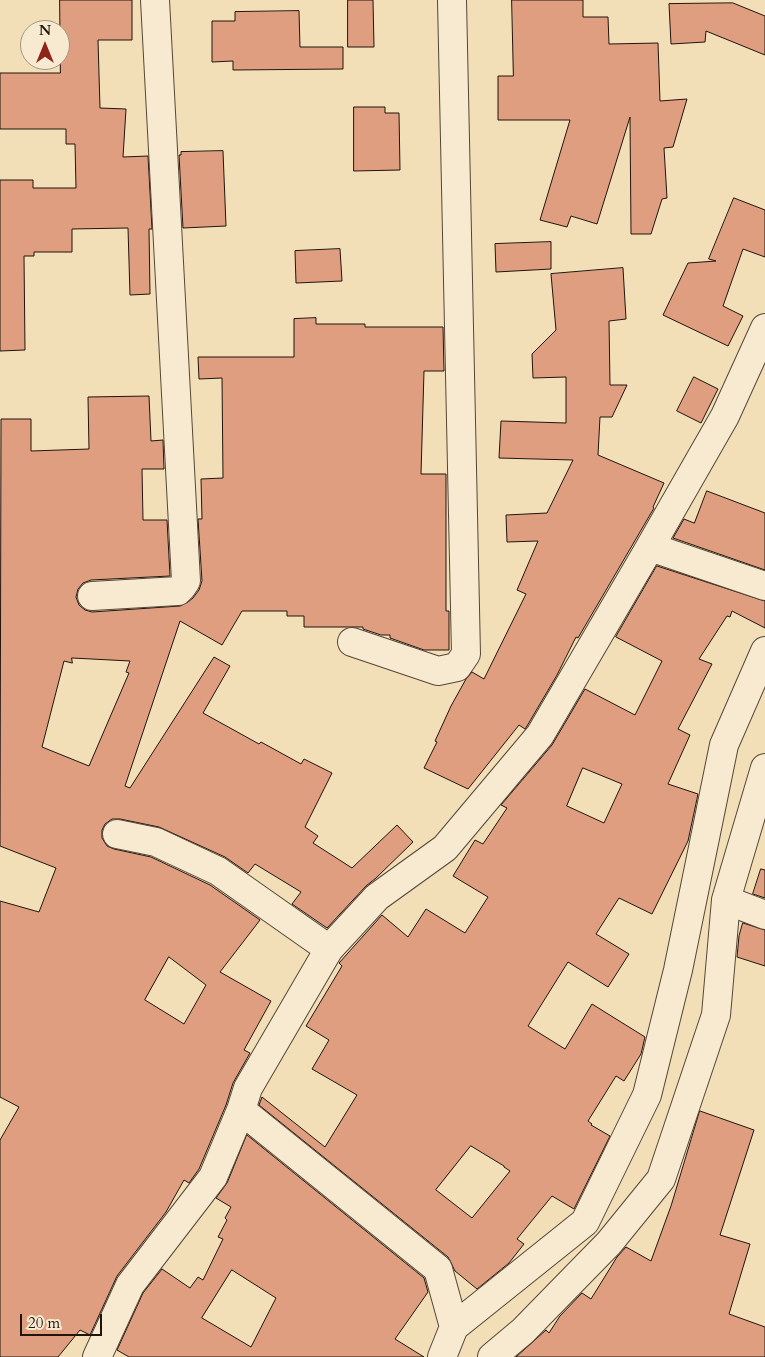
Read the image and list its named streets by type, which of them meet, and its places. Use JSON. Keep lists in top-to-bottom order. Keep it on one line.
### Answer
{"scale_bar":"20 m","north":"top"}
